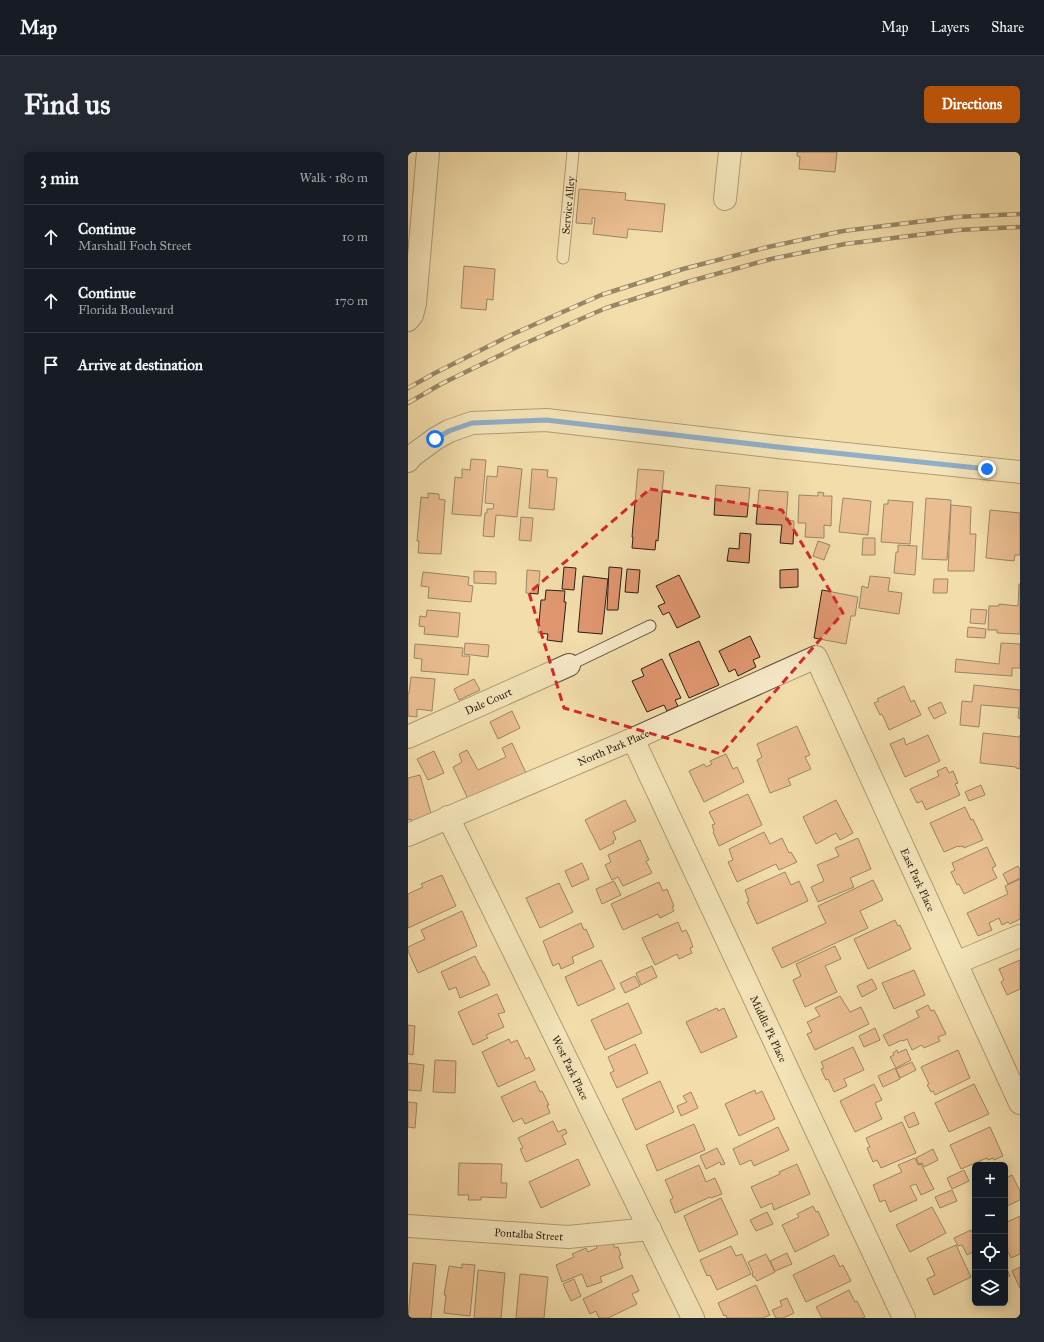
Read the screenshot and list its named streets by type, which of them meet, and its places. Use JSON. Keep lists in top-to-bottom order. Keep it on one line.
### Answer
{"streets":{"street":["Dale Court","North Park Place","East Park Place","Middle Pk Place","West Park Place","Pontalba Street"],"lane":["Service Alley"]},"crossings":[["North Park Place","East Park Place"],["North Park Place","Middle Pk Place"],["North Park Place","West Park Place"],["West Park Place","Pontalba Street"]],"page":{"header":"Map","nav":["Map","Layers","Share"],"buttons":"Directions","title":"Find us","heading":["3 min","Walk · 180 m"],"list":[["Continue","Marshall Foch Street","10 m"],["Continue","Florida Boulevard","170 m"],"Arrive at destination"],"map_buttons":["+","−"]}}
